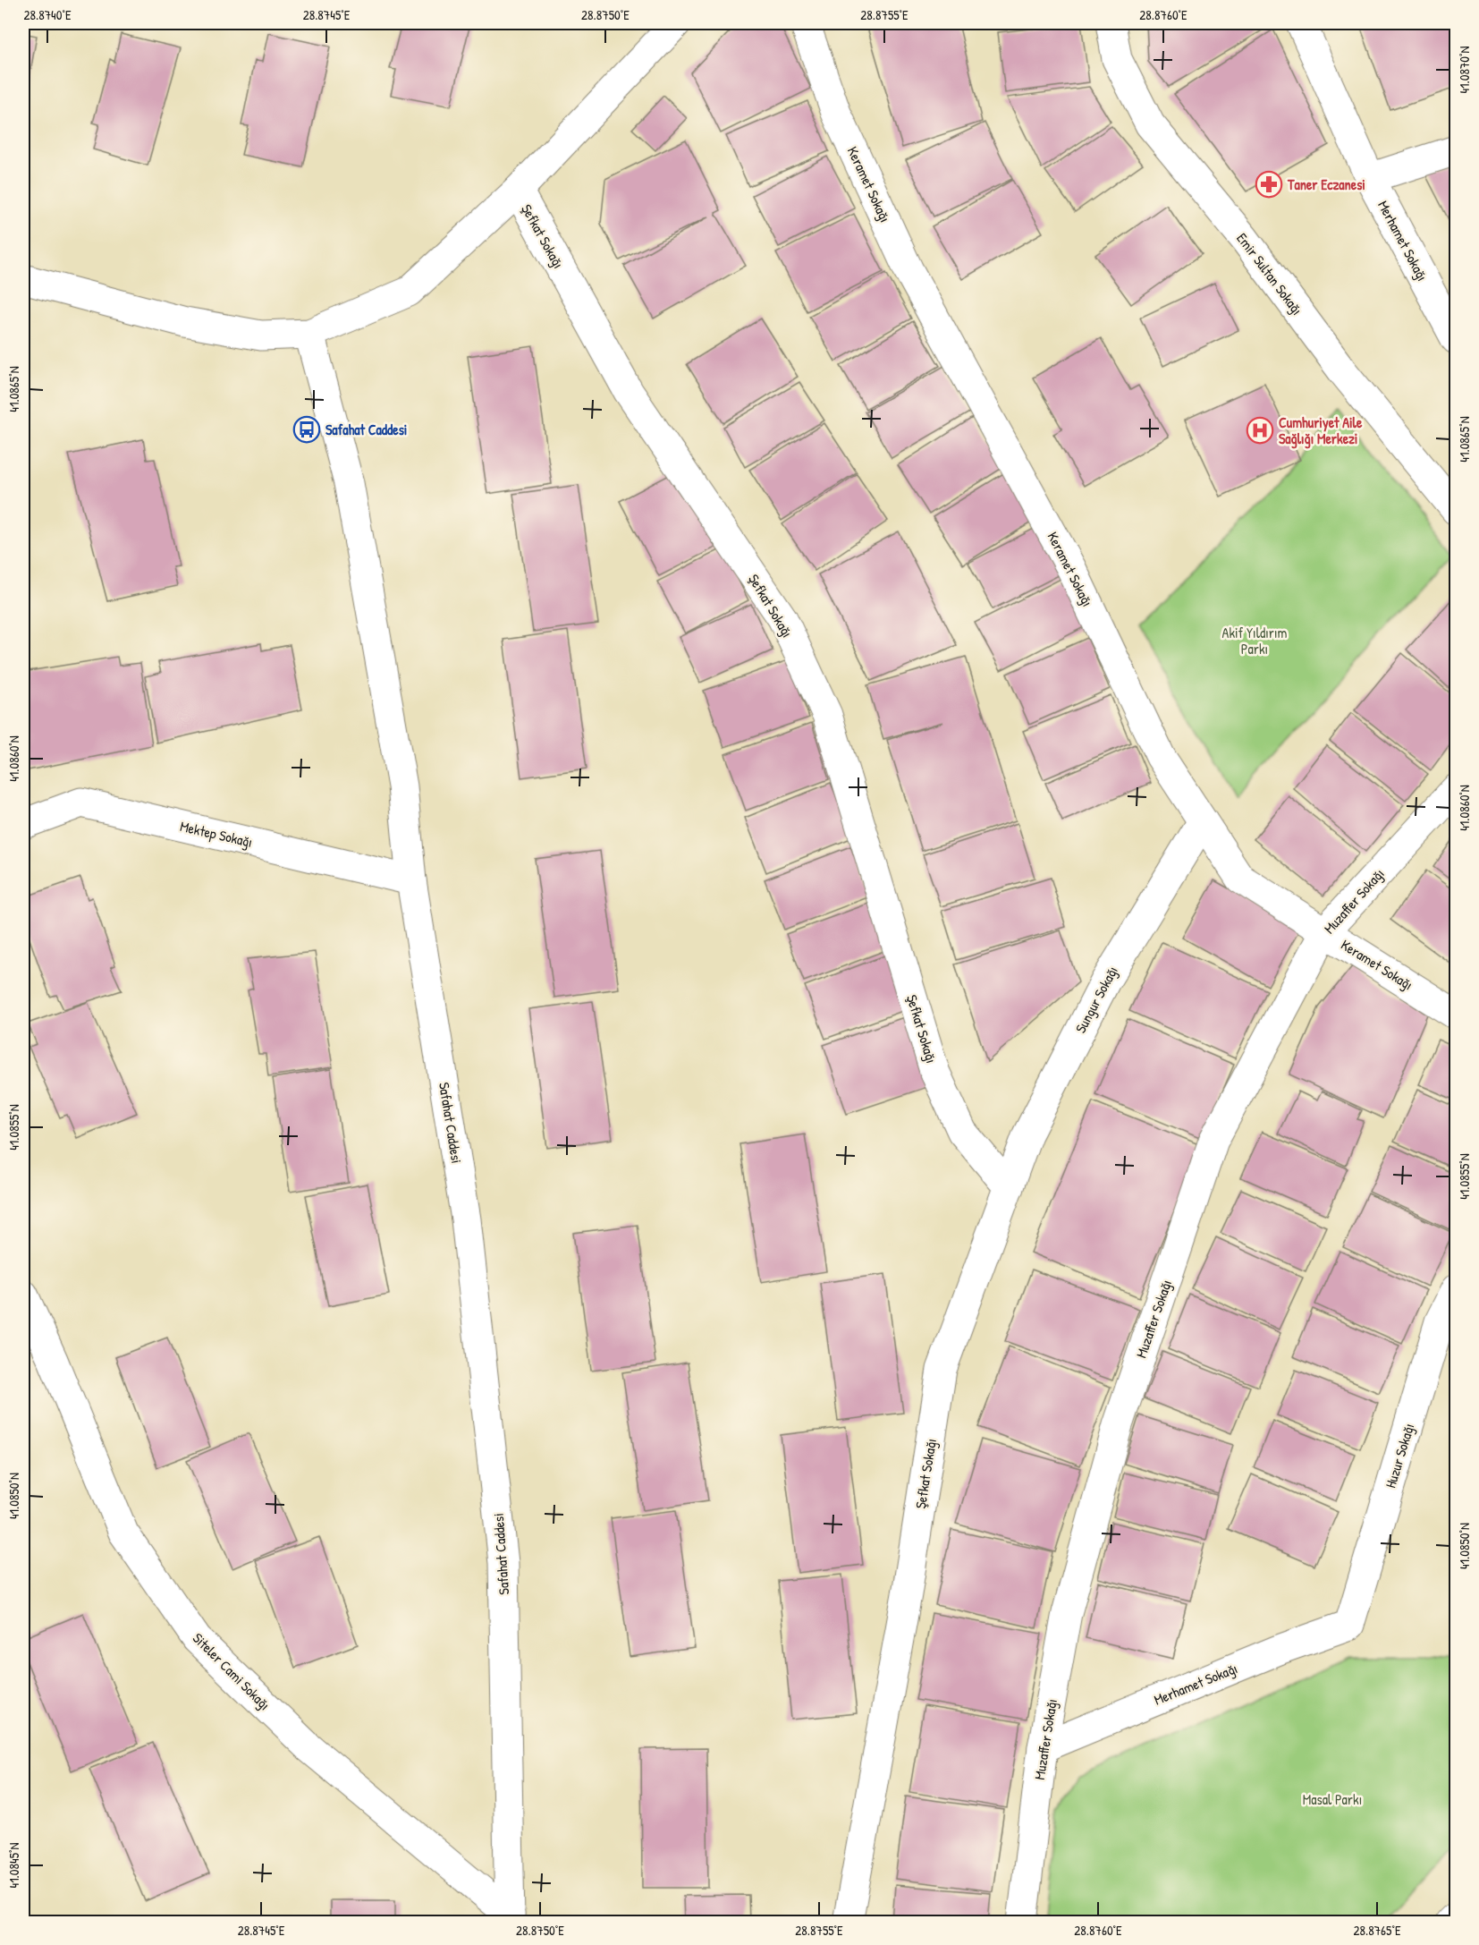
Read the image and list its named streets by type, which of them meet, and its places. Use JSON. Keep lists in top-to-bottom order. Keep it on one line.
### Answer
{"streets":{"main road":["Keramet Sokağı","Şefkat Sokağı","Merhamet Sokağı","Emir Sultan Sokağı","Mektep Sokağı","Muzaffer Sokağı","Sungur Sokağı","Safahat Caddesi","Huzur Sokağı","Siteler Cami Sokağı"]},"crossings":[["Keramet Sokağı","Muzaffer Sokağı"],["Keramet Sokağı","Sungur Sokağı"],["Şefkat Sokağı","Sungur Sokağı"],["Merhamet Sokağı","Muzaffer Sokağı"],["Merhamet Sokağı","Huzur Sokağı"],["Mektep Sokağı","Safahat Caddesi"],["Safahat Caddesi","Siteler Cami Sokağı"]],"parks":["Akif Yıldırım Parkı","Masal Parkı"],"places":{"pharmacy":["Taner Eczanesi"],"bus stop":["Safahat Caddesi"],"hospital":["Cumhuriyet Aile Sağlığı Merkezi"]},"coordinates":["28.8740°E","28.8745°E","28.8750°E","28.8755°E","28.8760°E","41.0870°N","41.0865°N","41.0860°N","41.0855°N","41.0850°N","41.0845°N","28.8765°E"]}
